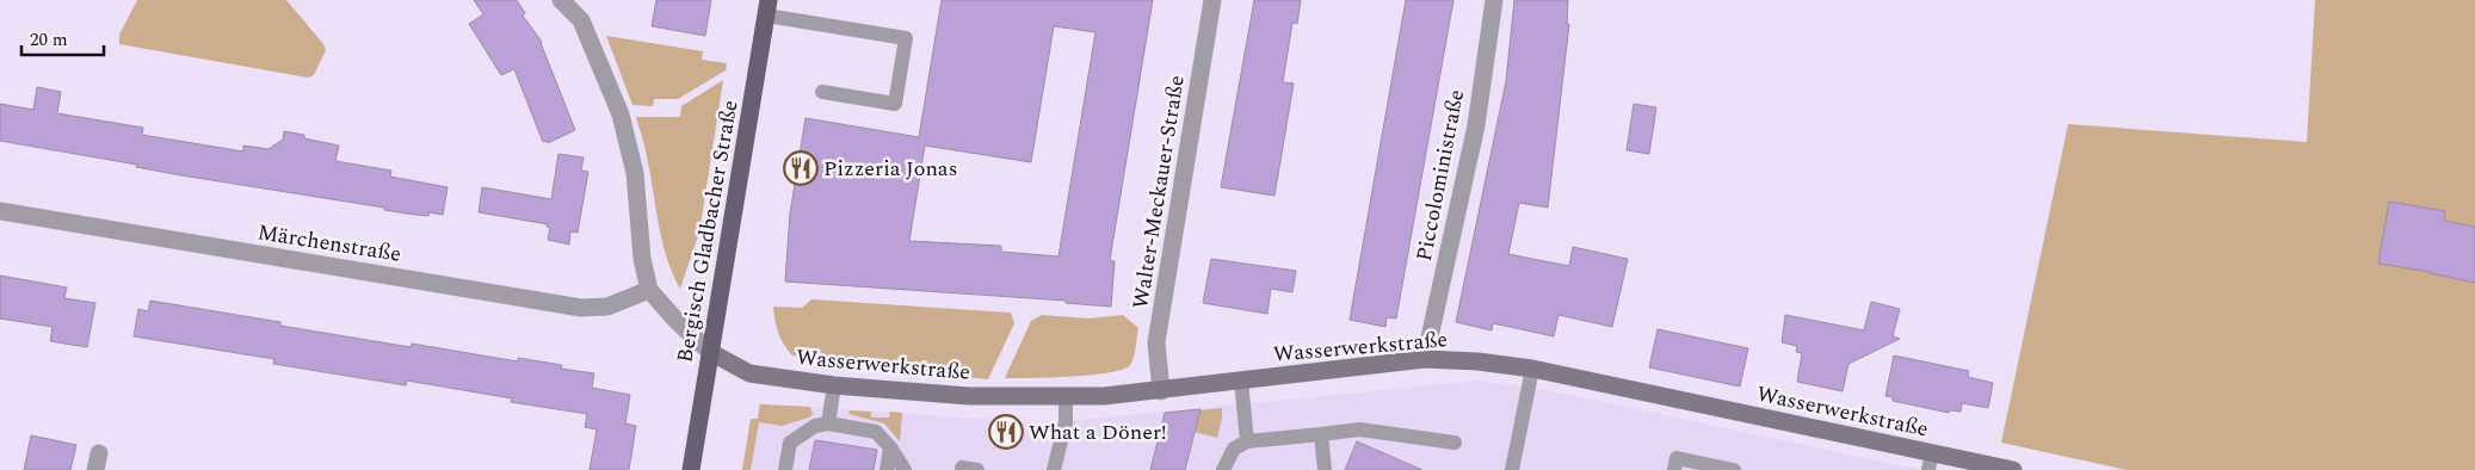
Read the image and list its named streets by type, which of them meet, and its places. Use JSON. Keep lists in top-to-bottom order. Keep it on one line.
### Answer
{"streets":{"main road":["Bergisch Gladbacher Straße","Wasserwerkstraße"],"street":["Piccoloministraße","Walter-Meckauer-Straße","Märchenstraße"]},"crossings":[["Piccoloministraße","Wasserwerkstraße"],["Walter-Meckauer-Straße","Wasserwerkstraße"],["Bergisch Gladbacher Straße","Wasserwerkstraße"]],"places":{"restaurant":["Pizzeria Jonas","What a Döner!"]},"scale_bar":"20 m"}
